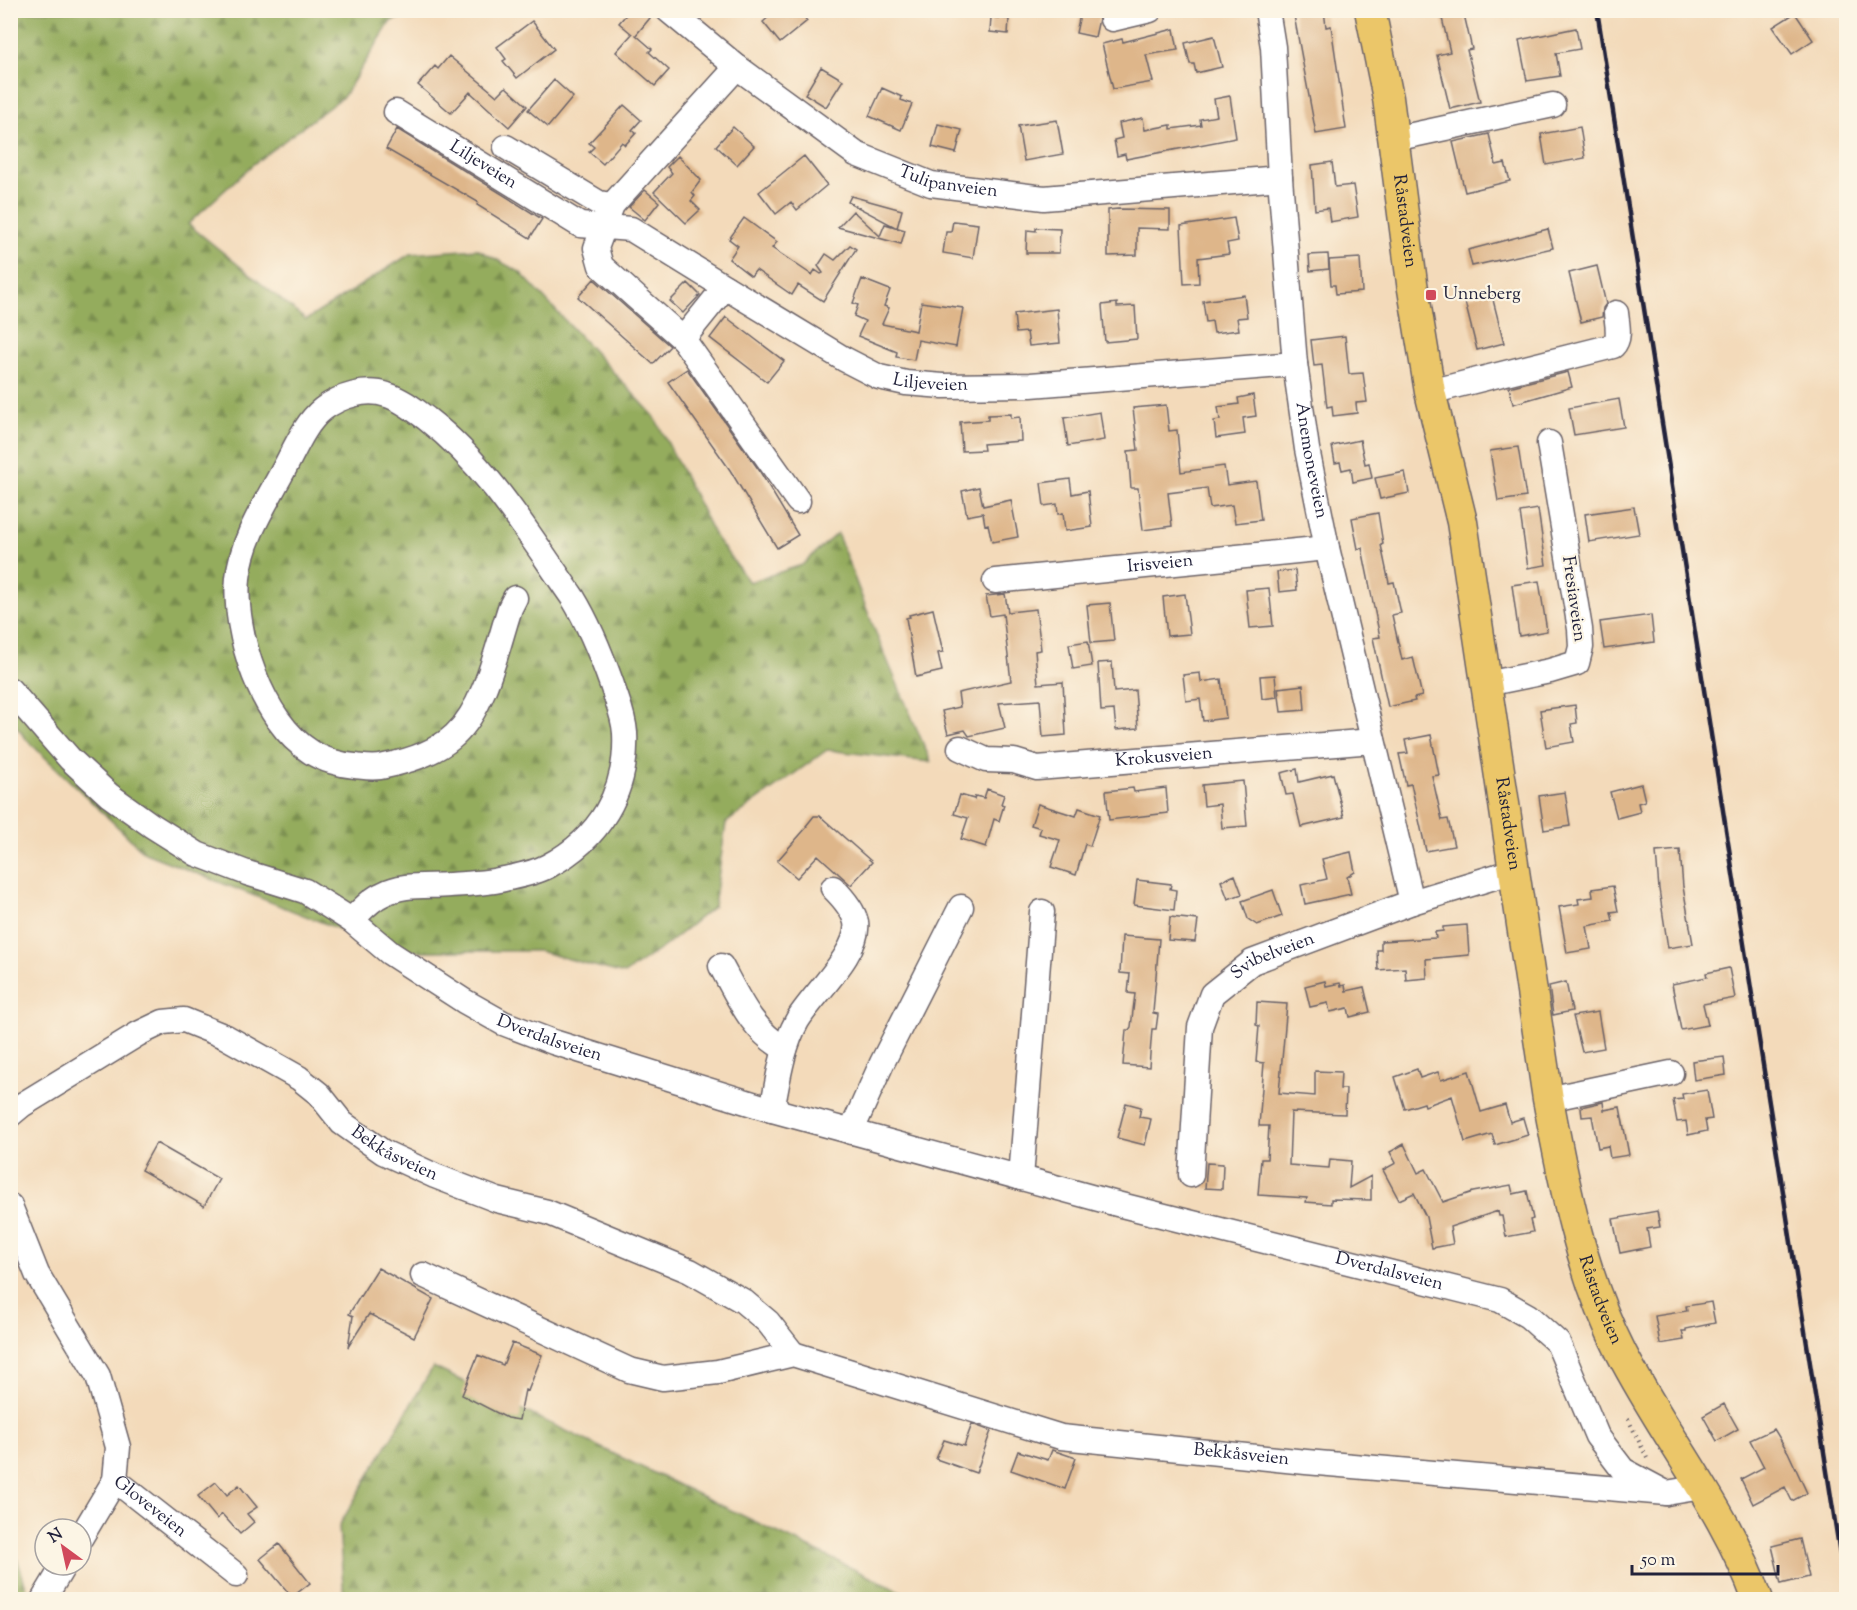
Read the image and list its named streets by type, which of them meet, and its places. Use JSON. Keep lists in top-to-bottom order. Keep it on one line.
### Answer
{"streets":{"main road":["Råstadveien"],"street":["Liljeveien","Tulipanveien","Anemoneveien","Irisveien","Fresiaveien","Krokusveien","Svibelveien","Dverdalsveien","Bekkåsveien","Gloveveien"]},"crossings":[["Liljeveien","Anemoneveien"],["Tulipanveien","Anemoneveien"],["Råstadveien","Fresiaveien"],["Råstadveien","Svibelveien"],["Råstadveien","Bekkåsveien"],["Anemoneveien","Irisveien"],["Anemoneveien","Krokusveien"],["Anemoneveien","Svibelveien"],["Dverdalsveien","Bekkåsveien"]],"places":{"transit":["Unneberg"]},"scale_bar":"50 m","north":"top left"}
